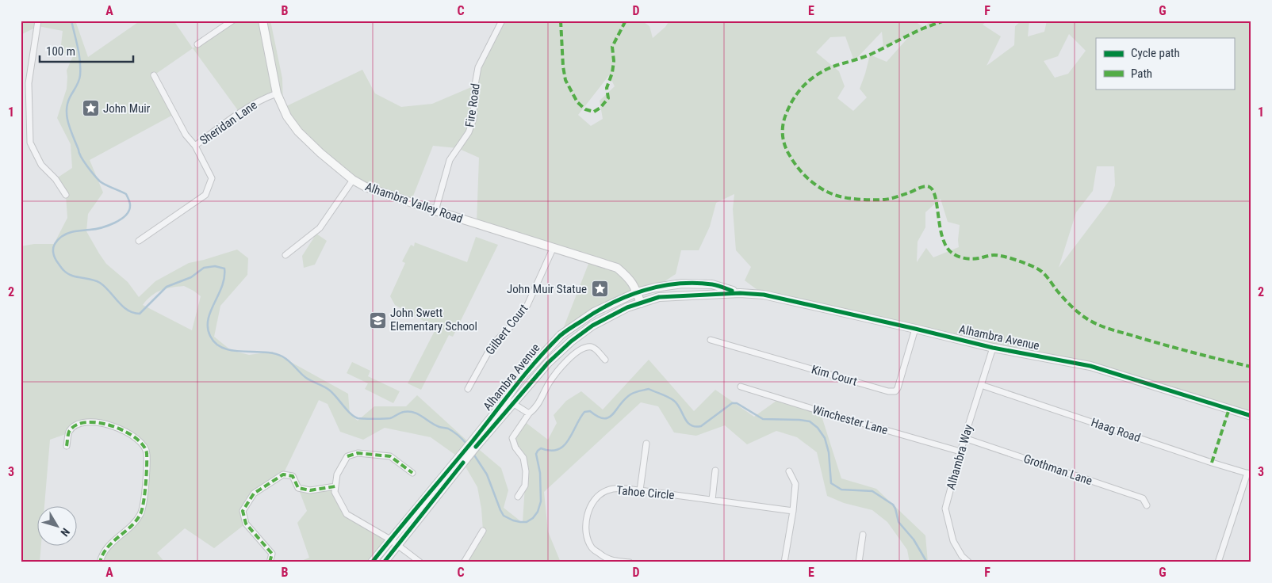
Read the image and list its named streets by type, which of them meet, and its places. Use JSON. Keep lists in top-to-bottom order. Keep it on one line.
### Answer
{"streets":{"main road":["Alhambra Valley Road","Alhambra Avenue"],"street":["Fire Road","Sheridan Lane","Gilbert Court","Kim Court","Winchester Lane","Haag Road","Alhambra Way","Grothman Lane","Tahoe Circle"]},"crossings":[["Fire Road","Alhambra Valley Road"],["Sheridan Lane","Alhambra Valley Road"],["Alhambra Valley Road","Gilbert Court"],["Alhambra Valley Road","Alhambra Avenue"],["Alhambra Avenue","Kim Court"],["Alhambra Avenue","Alhambra Way"],["Winchester Lane","Alhambra Way"],["Haag Road","Alhambra Way"],["Alhambra Way","Grothman Lane"]],"places":{"place":["John Muir","John Muir Statue"],"school or university":["John Swett Elementary School"]},"legend":["Cycle path","Path"],"scale_bar":"100 m","north":"bottom right","grid":{"columns":["A","B","C","D","E","F","G"],"rows":["1","2","3"]}}
